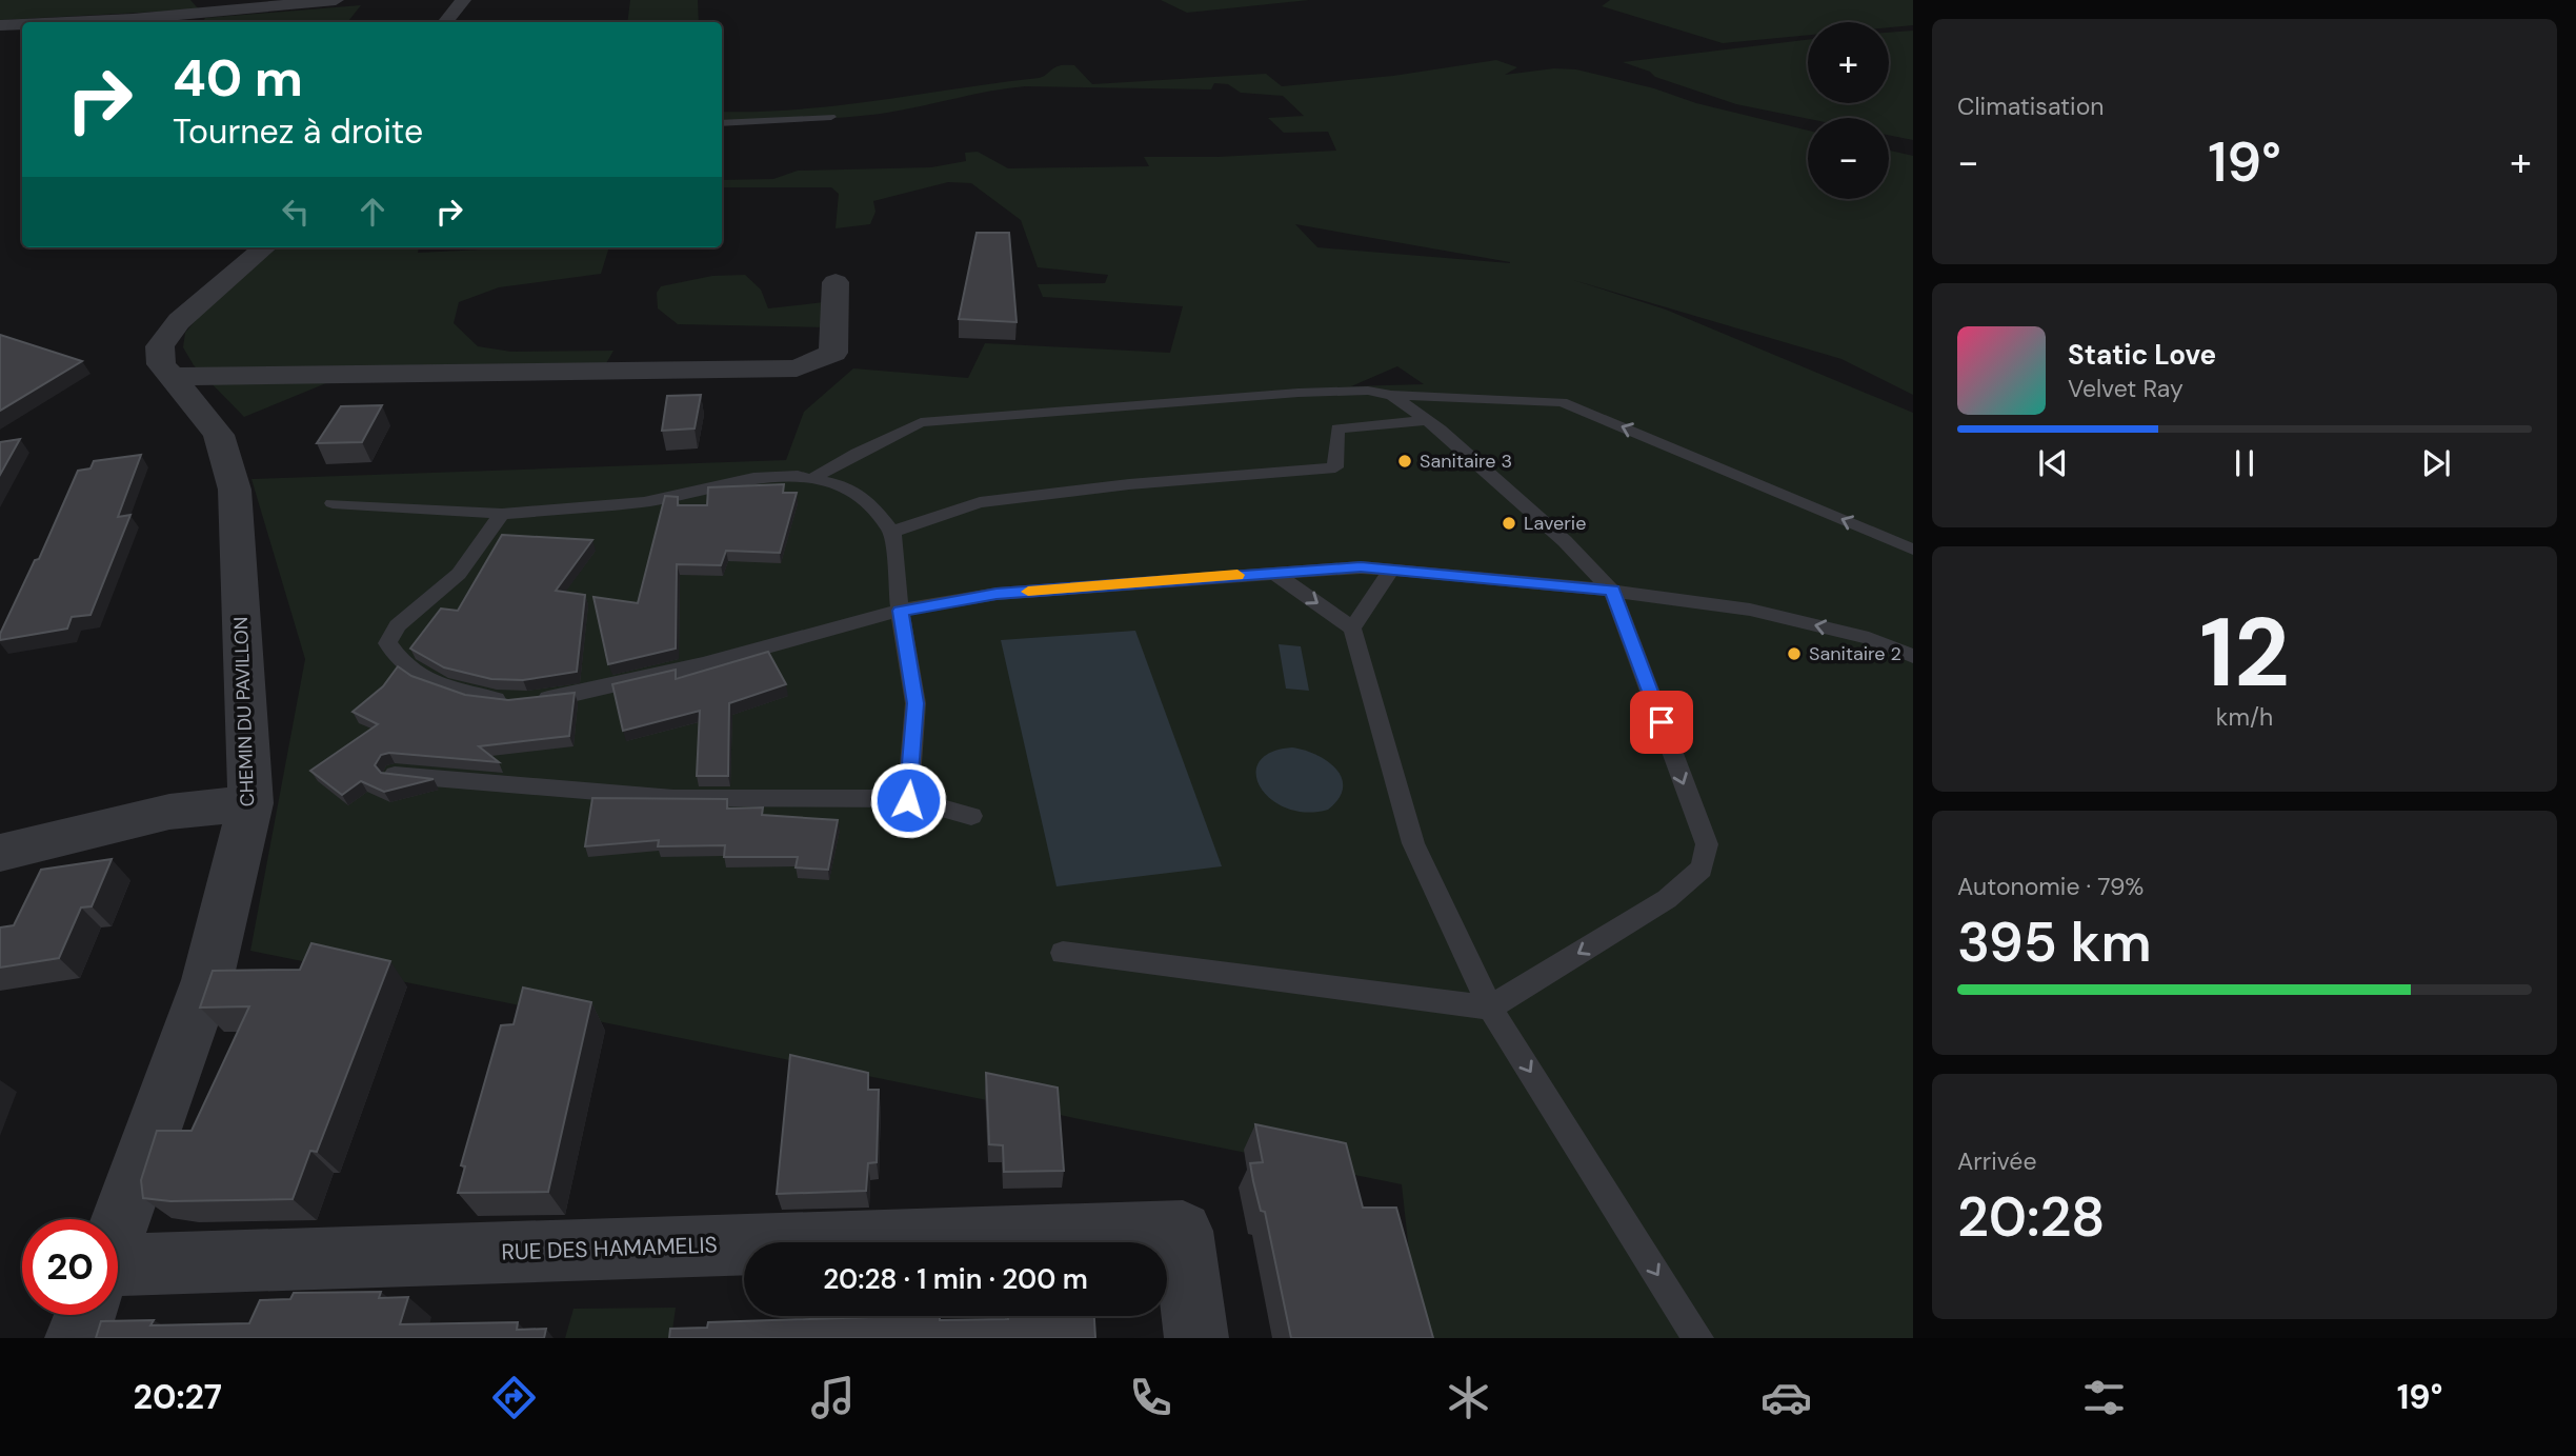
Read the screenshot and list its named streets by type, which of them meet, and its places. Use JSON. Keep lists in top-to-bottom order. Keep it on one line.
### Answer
{"streets":{"street":["CHEMIN DU PAVILLON","RUE DES HAMAMELIS"]},"places":["Sanitaire 3","Laverie","Sanitaire 2"],"page":{"tile":["Climatisation",["12","km/h"],["Autonomie · 79%","395 km"],["Arrivée","20:28"]],"map_buttons":["+","−"],"turn":["40 m","Tournez à droite"],"heat":["−","19°","+"],"song":["Static Love","Velvet Ray"],"limit":"20","trip":"20:28 · 1 min · 200 m","tabs":["20:27","19°"]}}
